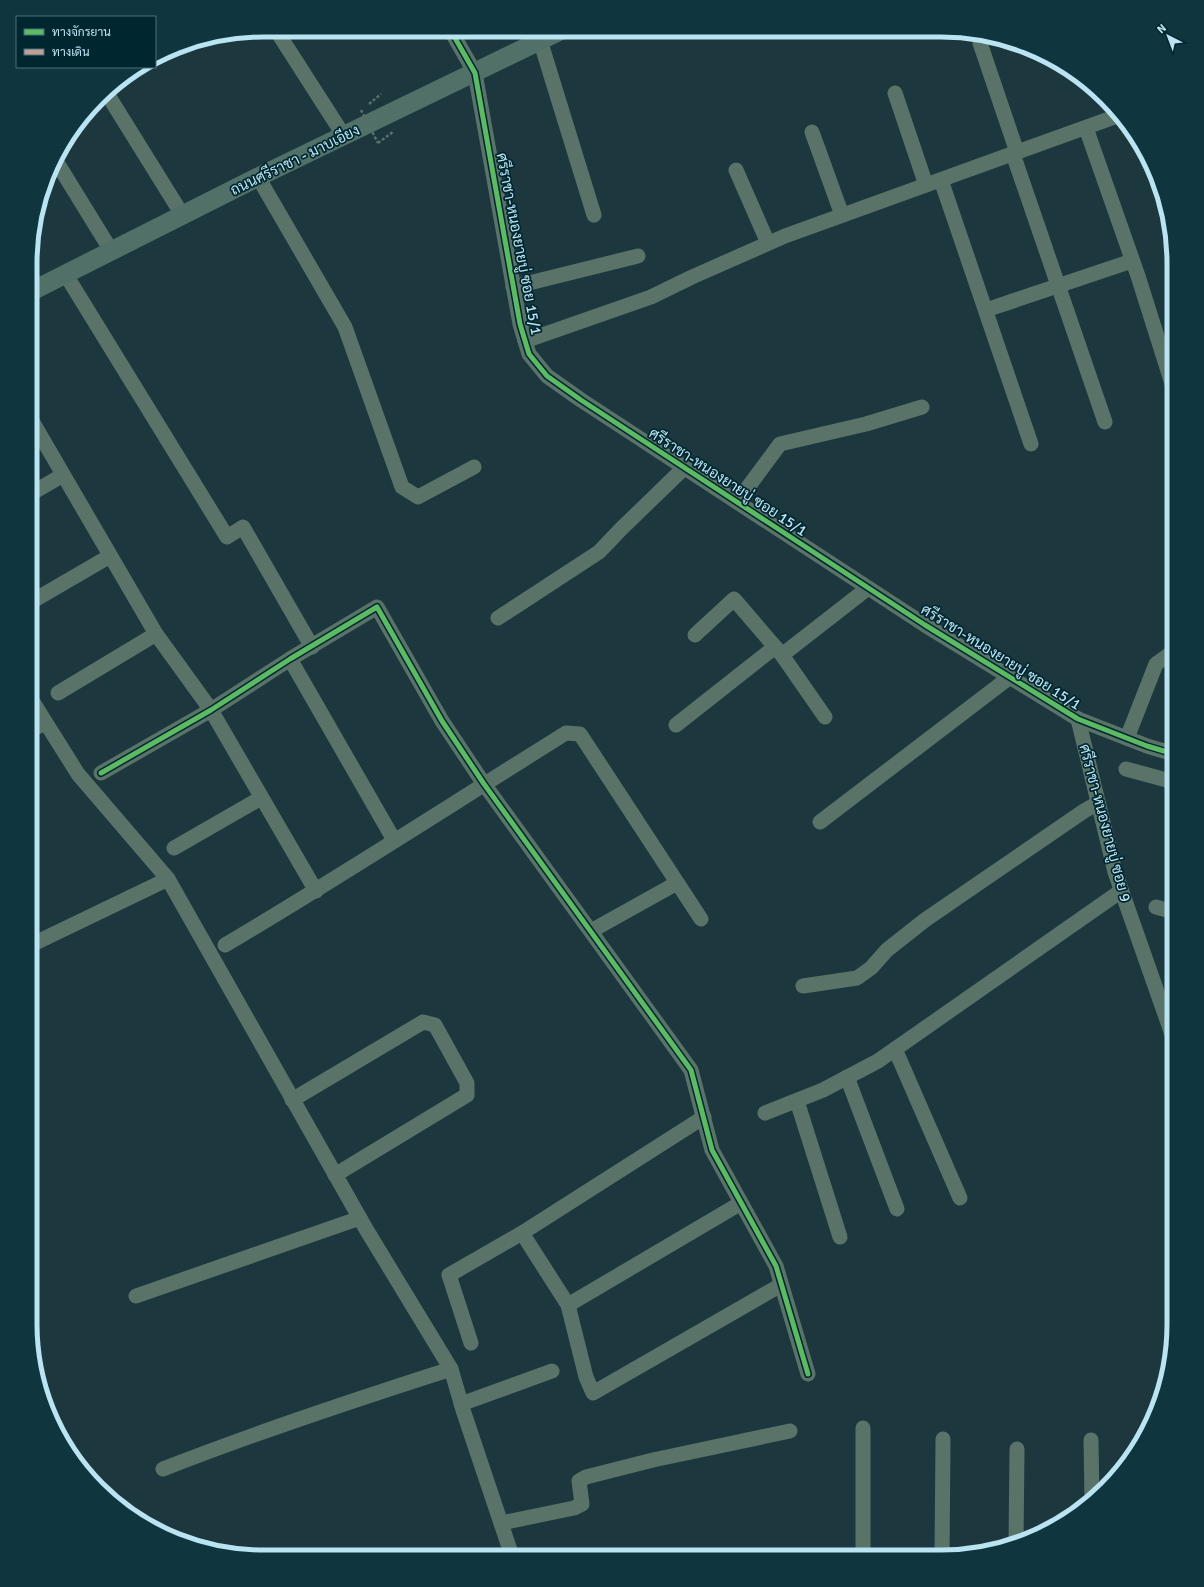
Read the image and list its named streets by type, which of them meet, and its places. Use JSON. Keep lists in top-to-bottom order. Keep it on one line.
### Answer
{"streets":{"main road":["ถนนศรีราชา - มาบเอียง"],"street":["ศรีราชา-หนองยายบู่ ซอย 15/1","ศรีราชา-หนองยายบู่ ซอย 9"]},"crossings":[["ถนนศรีราชา - มาบเอียง","ศรีราชา-หนองยายบู่ ซอย 15/1"],["ศรีราชา-หนองยายบู่ ซอย 15/1","ศรีราชา-หนองยายบู่ ซอย 9"]],"legend":["ทางจักรยาน","ทางเดิน"],"north":"top left"}
